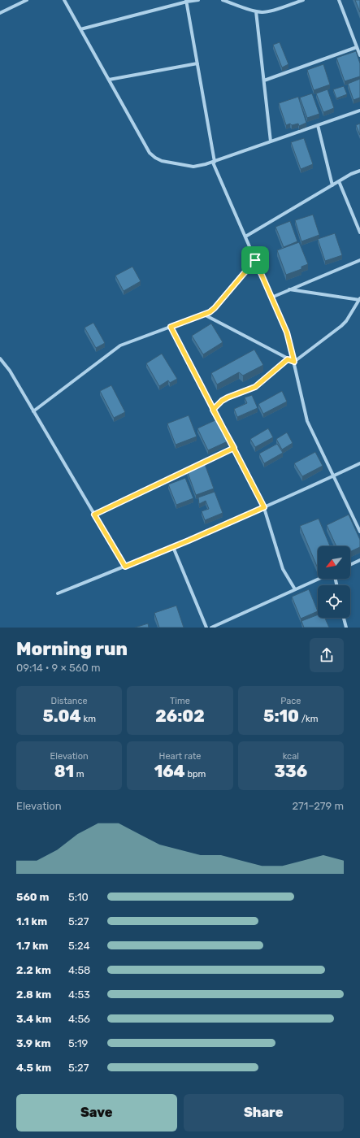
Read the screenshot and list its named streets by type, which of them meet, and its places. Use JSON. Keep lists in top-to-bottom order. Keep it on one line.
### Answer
{"north":"bottom left","page":{"heading":["Morning run","09:14 · 9 × 560 m"],"stats":[["Distance","5.04 km"],["Time","26:02"],["Pace","5:10 /km"],["Elevation","81 m"],["Heart rate","164 bpm"],["kcal","336"]],"chart":["Elevation","271–279 m"],"list":[{"name":"560 m","note":"5:10"},{"name":"1.1 km","note":"5:27"},{"name":"1.7 km","note":"5:24"},{"name":"2.2 km","note":"4:58"},{"name":"2.8 km","note":"4:53"},{"name":"3.4 km","note":"4:56"},{"name":"3.9 km","note":"5:19"},{"name":"4.5 km","note":"5:27"}],"buttons":["Save","Share"]}}
